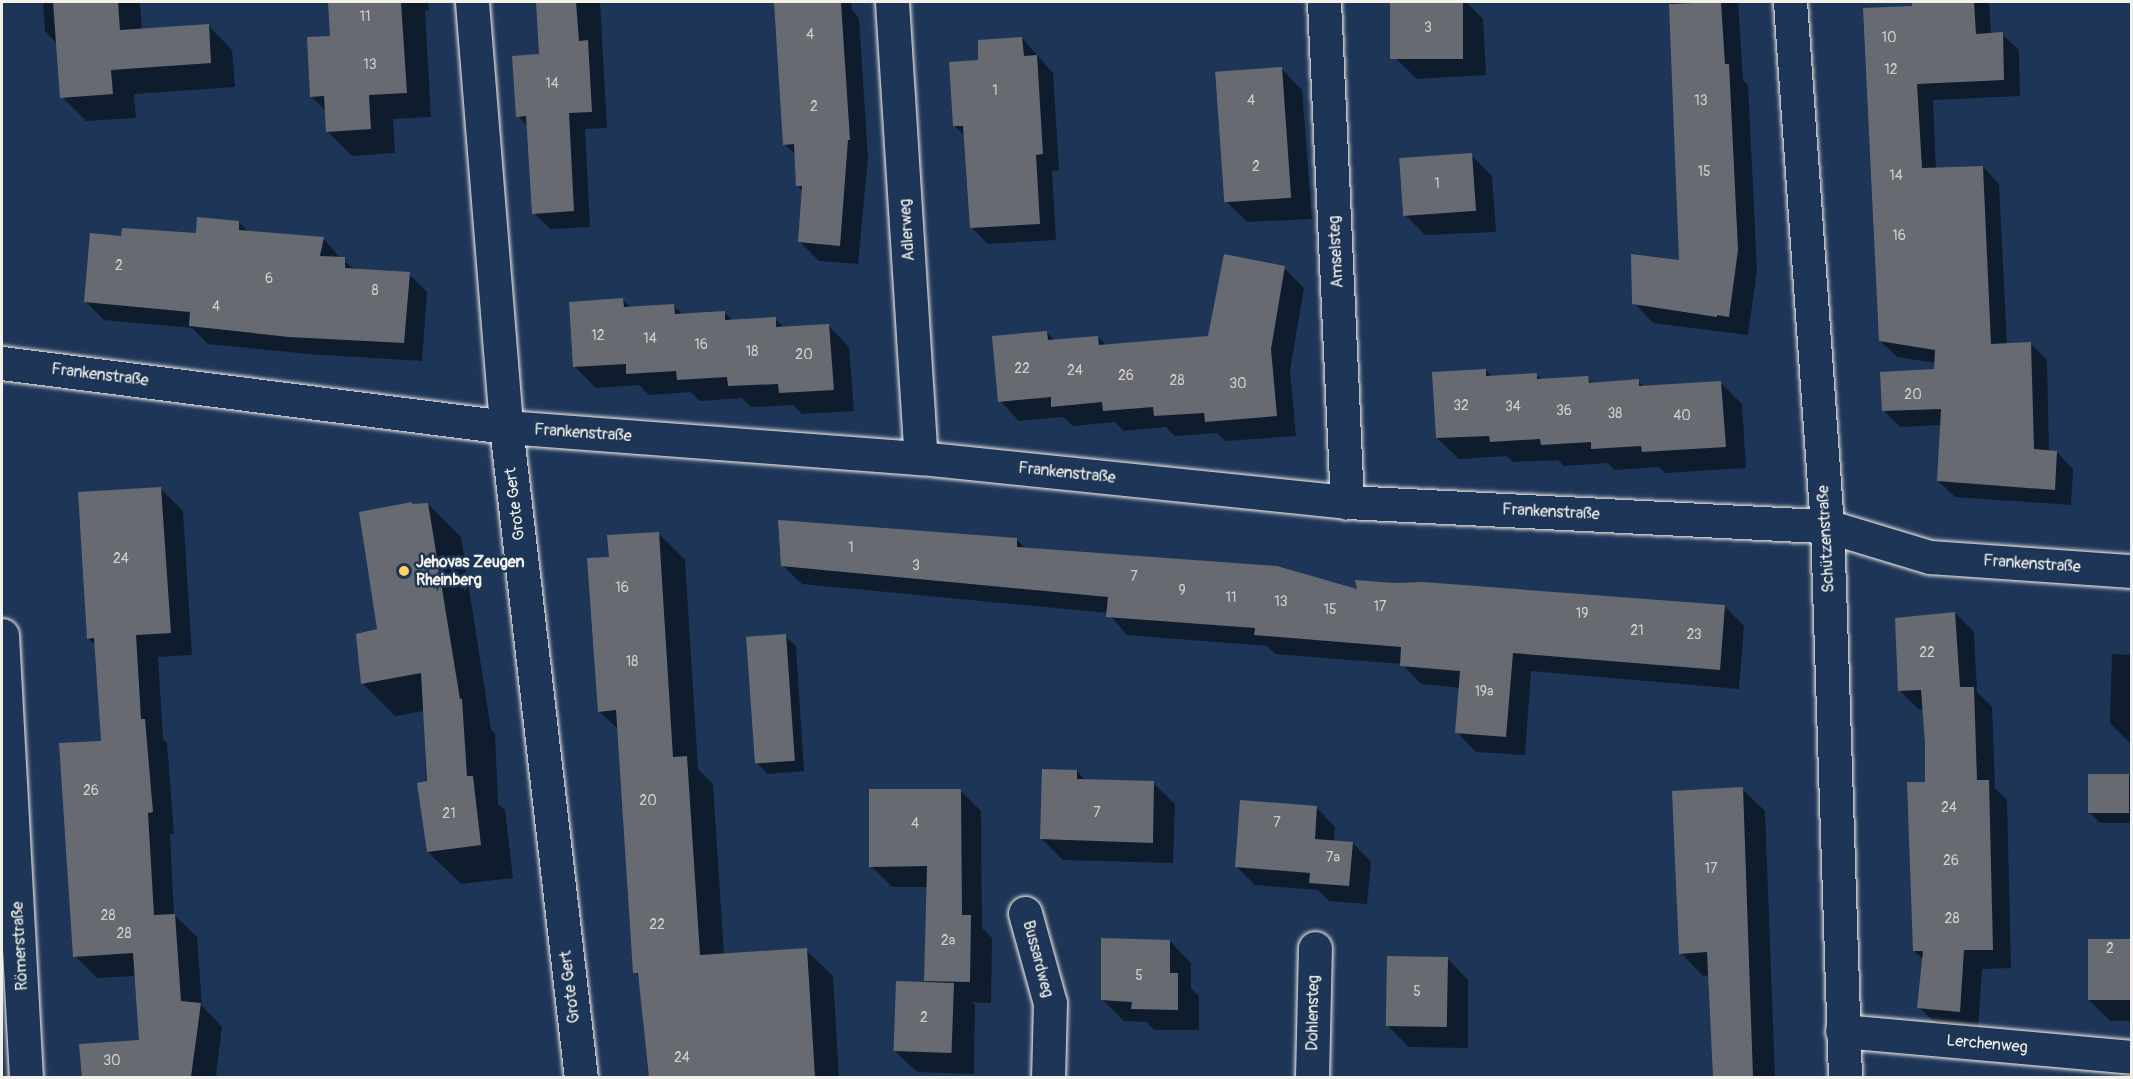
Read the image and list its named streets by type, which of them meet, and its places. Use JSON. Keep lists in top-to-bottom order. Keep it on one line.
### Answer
{"streets":{"street":["Adlerweg","Amselsteg","Frankenstraße","Grote Gert","Schützenstraße","Römerstraße","Bussardweg","Dohlensteg","Lerchenweg"]},"crossings":[["Adlerweg","Frankenstraße"],["Amselsteg","Frankenstraße"],["Frankenstraße","Grote Gert"],["Frankenstraße","Schützenstraße"],["Schützenstraße","Lerchenweg"]],"places":["Jehovas Zeugen Rheinberg"],"house_numbers":["11","3","4","10","13","12","14","1","4","13","2","2","15","14","1","16","2","6","8","4","12","14","16","18","20","22","24","26","28","30","20","32","34","36","38","40","1","24","3","7","16","9","11","13","17","15","19","21","23","22","18","19a","26","20","24","7","21","7","4","7a","26","17","28","28","22","28","2a","2","5","5","2","24","30"]}
